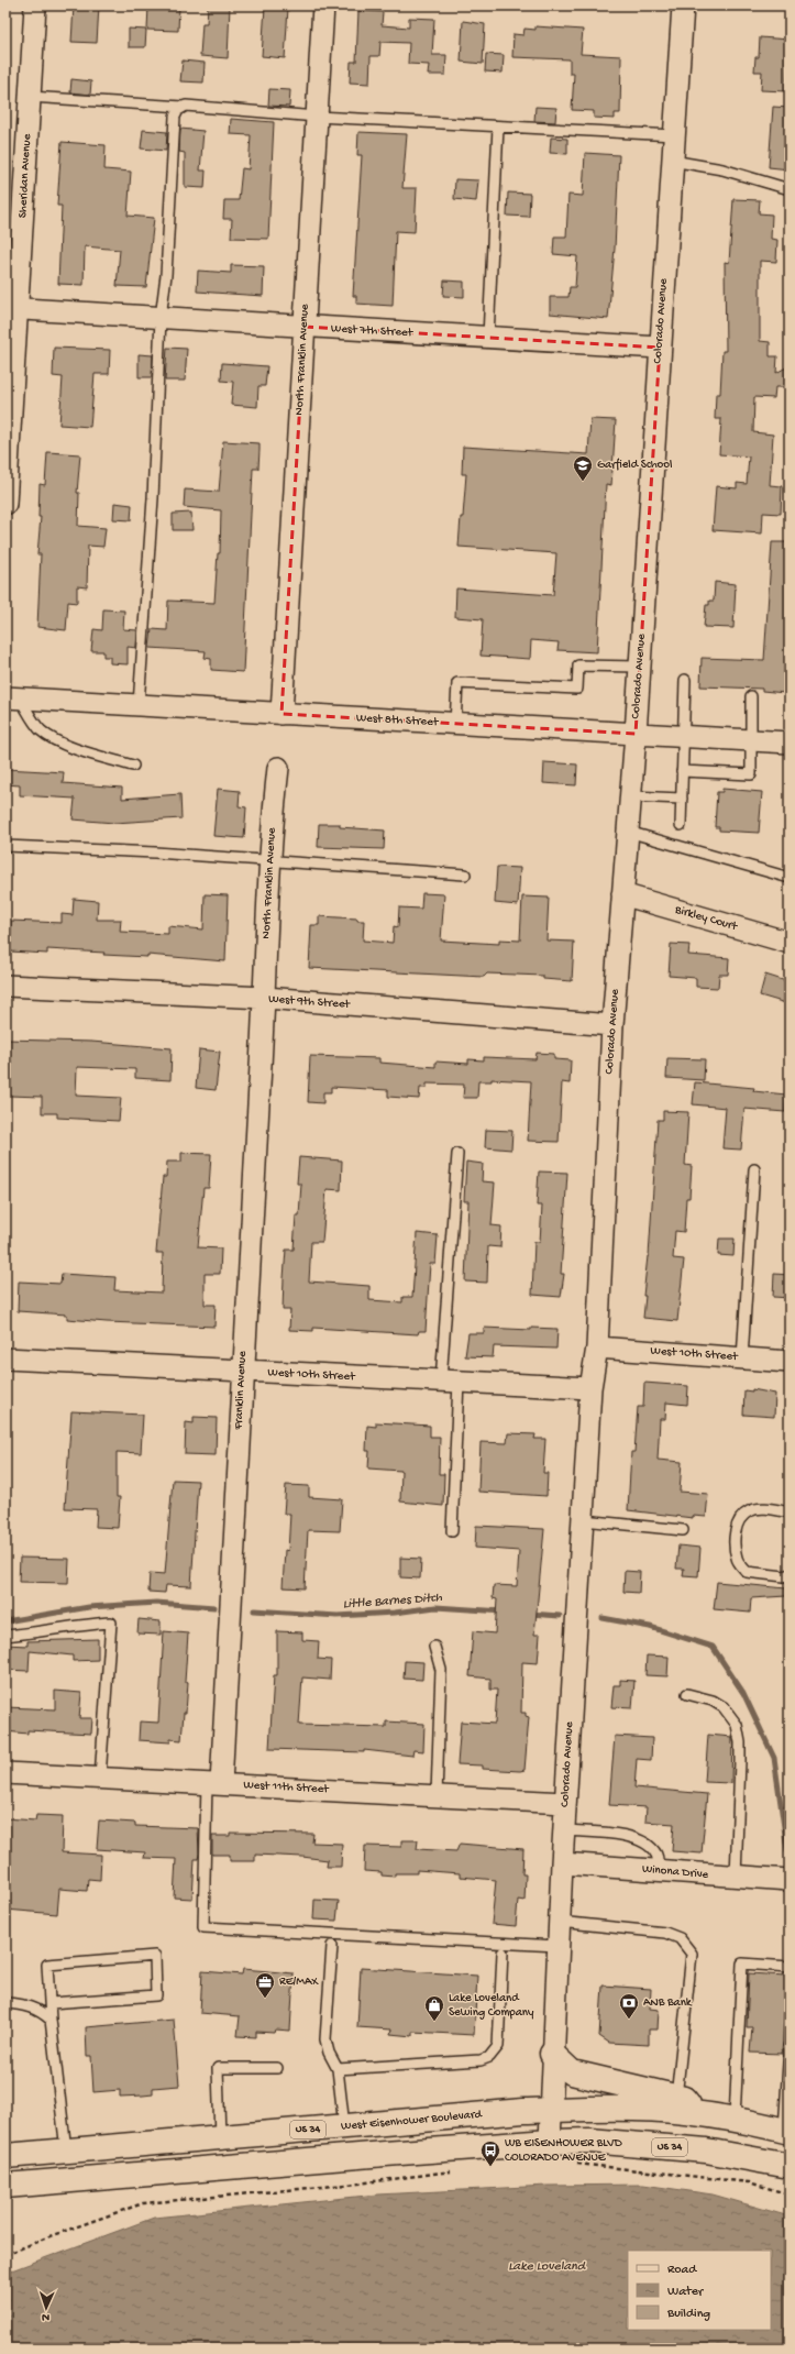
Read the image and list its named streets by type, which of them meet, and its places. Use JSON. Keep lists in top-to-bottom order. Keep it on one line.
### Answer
{"streets":{"highway":["West Eisenhower Boulevard","US 34"],"street":["Sheridan Avenue","Colorado Avenue","West 7th Street","North Franklin Avenue","West 8th Street","Birkley Court","West 9th Street","West 10th Street","Franklin Avenue","West 11th Street","Winona Drive"]},"crossings":[["Sheridan Avenue","West 7th Street"],["Colorado Avenue","West 7th Street"],["Colorado Avenue","West 8th Street"],["Colorado Avenue","Birkley Court"],["Colorado Avenue","West 9th Street"],["Colorado Avenue","West 10th Street"],["Colorado Avenue","West 11th Street"],["Colorado Avenue","Winona Drive"],["Colorado Avenue","West Eisenhower Boulevard"],["Colorado Avenue","US 34"],["West 7th Street","North Franklin Avenue"],["North Franklin Avenue","West 8th Street"],["North Franklin Avenue","West 9th Street"],["North Franklin Avenue","Franklin Avenue"],["West 9th Street","Franklin Avenue"],["West 10th Street","Franklin Avenue"],["Franklin Avenue","West 11th Street"]],"water":["Little Barnes Ditch","Lake Loveland"],"places":{"school or university":["Garfield School"],"office":["RE/MAX"],"bank":["ANB Bank"],"shop":["Lake Loveland Sewing Company"],"bus stop":["WB EISENHOWER BLVD COLORADO AVENUE"]},"legend":["Road","Water","Building"],"north":"bottom"}
